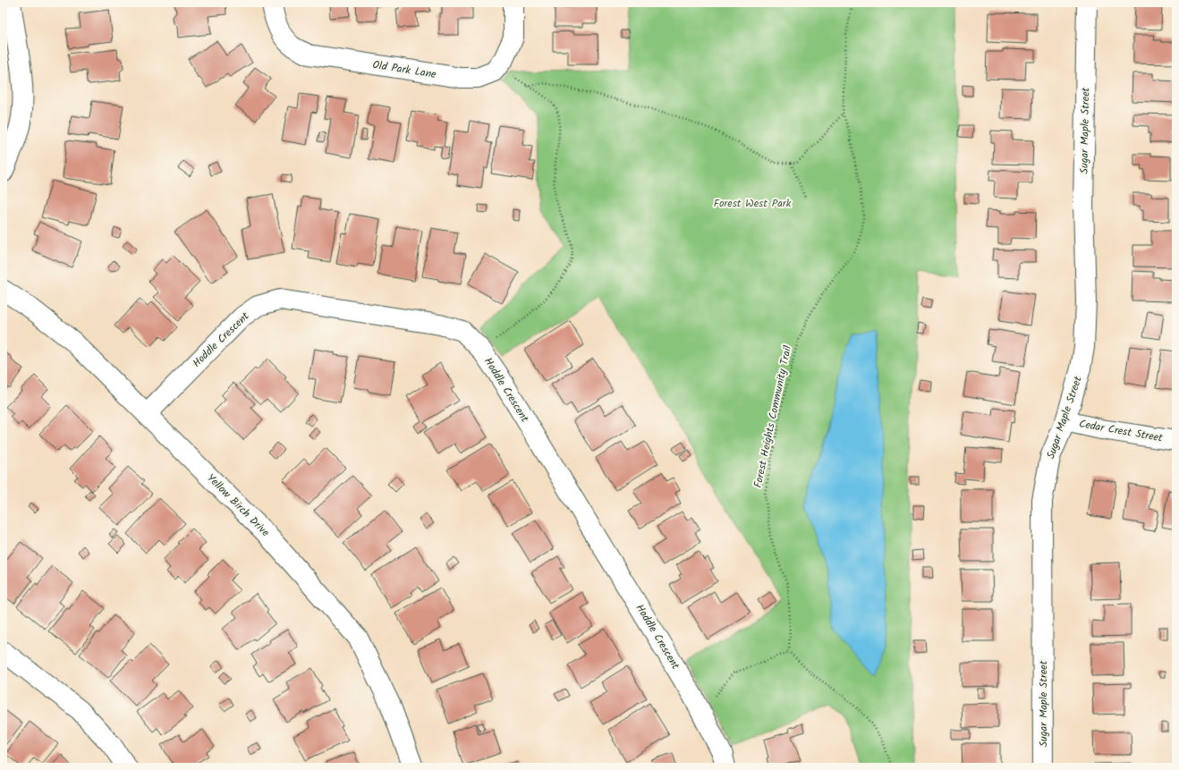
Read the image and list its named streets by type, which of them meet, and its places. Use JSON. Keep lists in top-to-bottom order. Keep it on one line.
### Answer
{"streets":{"street":["Old Park Lane","Sugar Maple Street","Hoddle Crescent","Cedar Crest Street","Yellow Birch Drive"],"path":["Forest Heights Community Trail"]},"crossings":[["Sugar Maple Street","Cedar Crest Street"],["Hoddle Crescent","Yellow Birch Drive"]],"parks":["Forest West Park"]}
